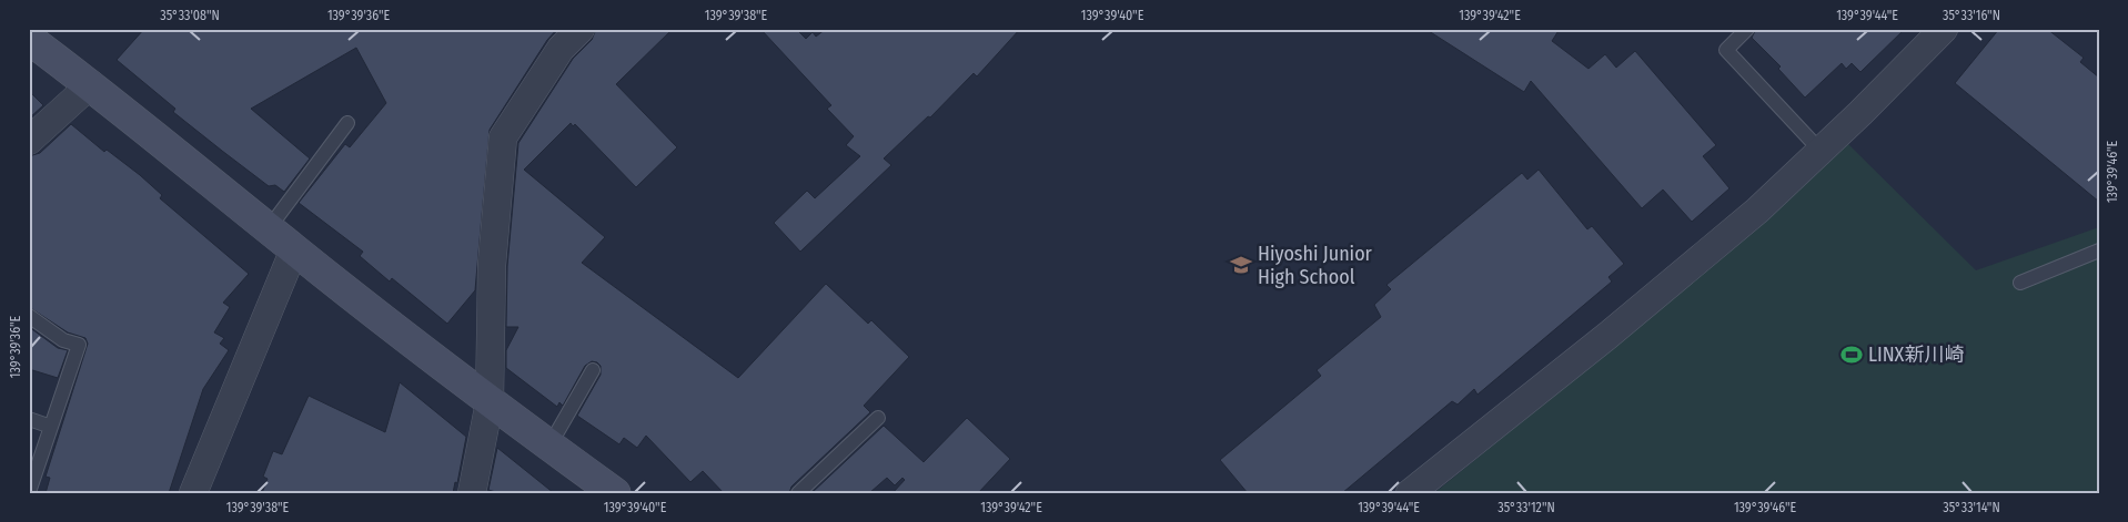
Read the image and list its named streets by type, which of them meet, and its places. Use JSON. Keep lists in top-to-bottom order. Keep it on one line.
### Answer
{"places":{"school or university":["Hiyoshi Junior High School"],"sports":["LINX新川崎"]},"coordinates":["35°33'08\"N","139°39'36\"E","139°39'38\"E","139°39'40\"E","139°39'42\"E","139°39'44\"E","35°33'16\"N","139°39'46\"E","35°33'12\"N","35°33'14\"N"]}
